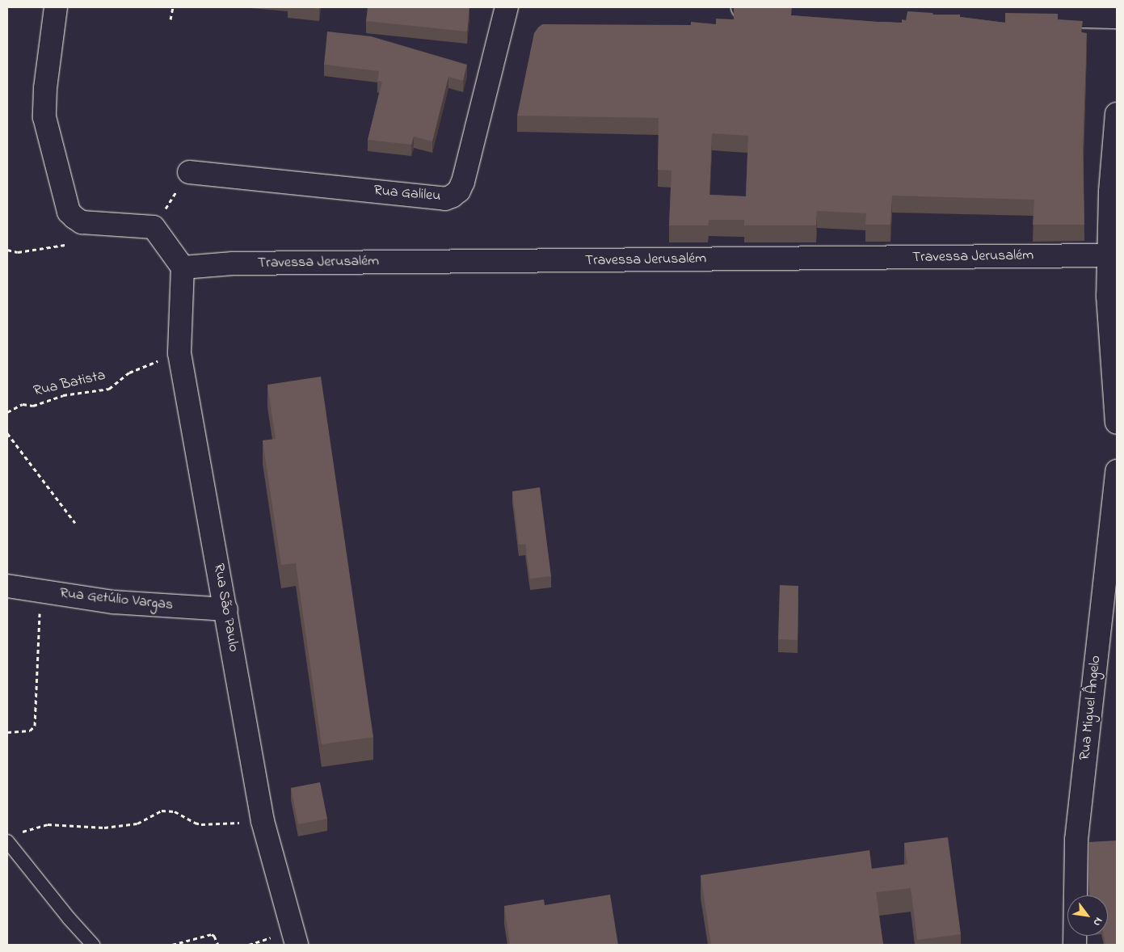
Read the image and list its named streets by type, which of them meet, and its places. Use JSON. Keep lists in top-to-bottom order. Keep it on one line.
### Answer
{"streets":{"street":["Rua Galileu","Travessa Jerusalém","Rua Getúlio Vargas","Rua São Paulo","Rua Miguel Ângelo"],"path":["Rua Batista"]},"crossings":[["Travessa Jerusalém","Rua São Paulo"],["Rua Batista","Rua São Paulo"],["Rua Getúlio Vargas","Rua São Paulo"]],"north":"bottom right"}
